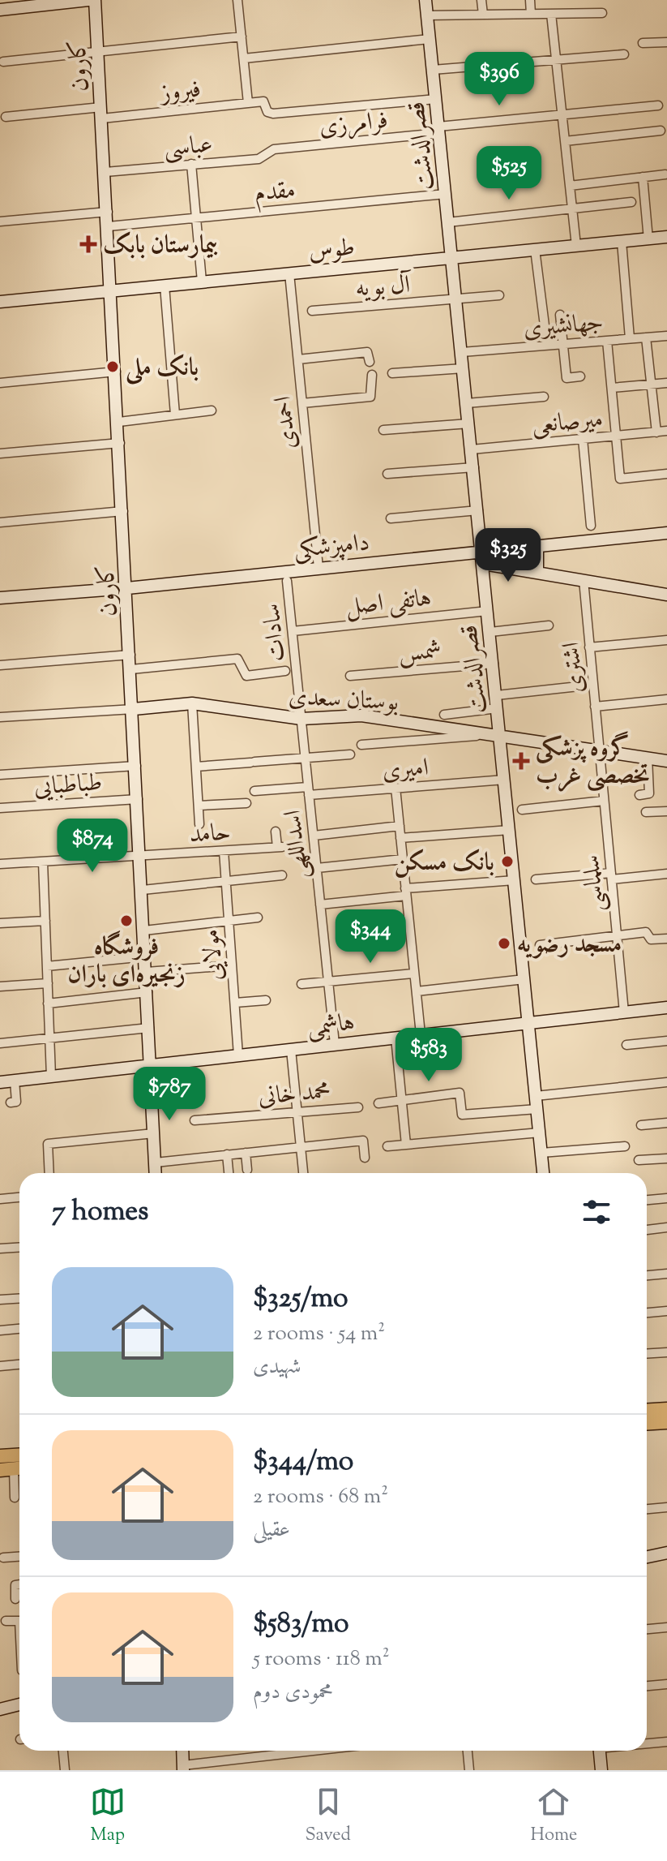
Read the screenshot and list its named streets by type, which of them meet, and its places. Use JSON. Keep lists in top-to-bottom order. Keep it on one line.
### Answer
{"streets":{"street":["کارون","فیروز","فرامرزی","عباسی","قصرالدشت","مقدم","طوس","آل بویه","جهانشیری","میرصانعی","احمدی","دامپزشکی","هاتفی اصل","سادات","شمس","اشتری","بوستان سعدی","امیری","طباطبایی","حامد","اسداللهی","سلماسی","مولایی","هاشمی","محمد خانی"]},"crossings":[["کارون","فیروز"],["کارون","عباسی"],["کارون","مقدم"],["کارون","طوس"],["کارون","دامپزشکی"],["کارون","بوستان سعدی"],["کارون","طباطبایی"],["کارون","حامد"],["کارون","هاشمی"],["فیروز","قصرالدشت"],["فرامرزی","عباسی"],["فرامرزی","قصرالدشت"],["قصرالدشت","مقدم"],["قصرالدشت","طوس"],["قصرالدشت","آل بویه"],["قصرالدشت","جهانشیری"],["قصرالدشت","میرصانعی"],["قصرالدشت","دامپزشکی"],["قصرالدشت","هاتفی اصل"],["قصرالدشت","شمس"],["قصرالدشت","بوستان سعدی"],["قصرالدشت","امیری"],["قصرالدشت","هاشمی"],["طوس","احمدی"],["احمدی","دامپزشکی"],["دامپزشکی","سادات"],["هاتفی اصل","سادات"],["سادات","بوستان سعدی"],["سادات","اسداللهی"],["اشتری","بوستان سعدی"],["اشتری","سلماسی"],["بوستان سعدی","اسداللهی"],["بوستان سعدی","سلماسی"],["امیری","اسداللهی"],["حامد","مولایی"],["اسداللهی","هاشمی"],["سلماسی","هاشمی"],["مولایی","هاشمی"]],"places":{"health":["بیمارستان بابک","گروه پزشکی تخصصی غرب"],"other":["بانک ملی","بانک مسکن","فروشگاه زنجیره‌ای باران","مسجد رضویه"]},"page":{"price":["$396","$525","$325","$874","$344","$583","$787"],"heading":"7 homes","list":[{"name":"$325/mo","note":"2 rooms · 54 m² · شهیدی"},{"name":"$344/mo","note":"2 rooms · 68 m² · عقیلی"},{"name":"$583/mo","note":"5 rooms · 118 m² · محمودی دوم"}],"tabs":["Map","Saved","Home"]}}
